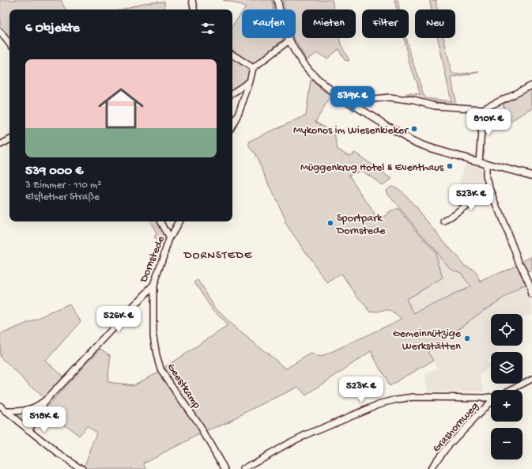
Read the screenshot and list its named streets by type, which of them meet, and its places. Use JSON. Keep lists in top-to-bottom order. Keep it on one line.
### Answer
{"streets":{"street":["Dornstede","Geestkamp","Grashornweg"]},"crossings":[["Dornstede","Geestkamp"]],"districts":["DORNSTEDE"],"places":["Mykonos im Wiesenkieker","Müggenkrug Hotel & Eventhaus","Sportpark Dornstede","Gemeinnützige Werkstätten"],"page":{"chip":["Kaufen","Mieten","Filter","Neu"],"heading":"6 Objekte","list":[{"name":"539 000 €","note":"3 Zimmer · 110 m² · Elsflether Straße"}],"price":["539K €","810K €","523K €","526K €","523K €","518K €"],"map_buttons":["+","−"]}}
